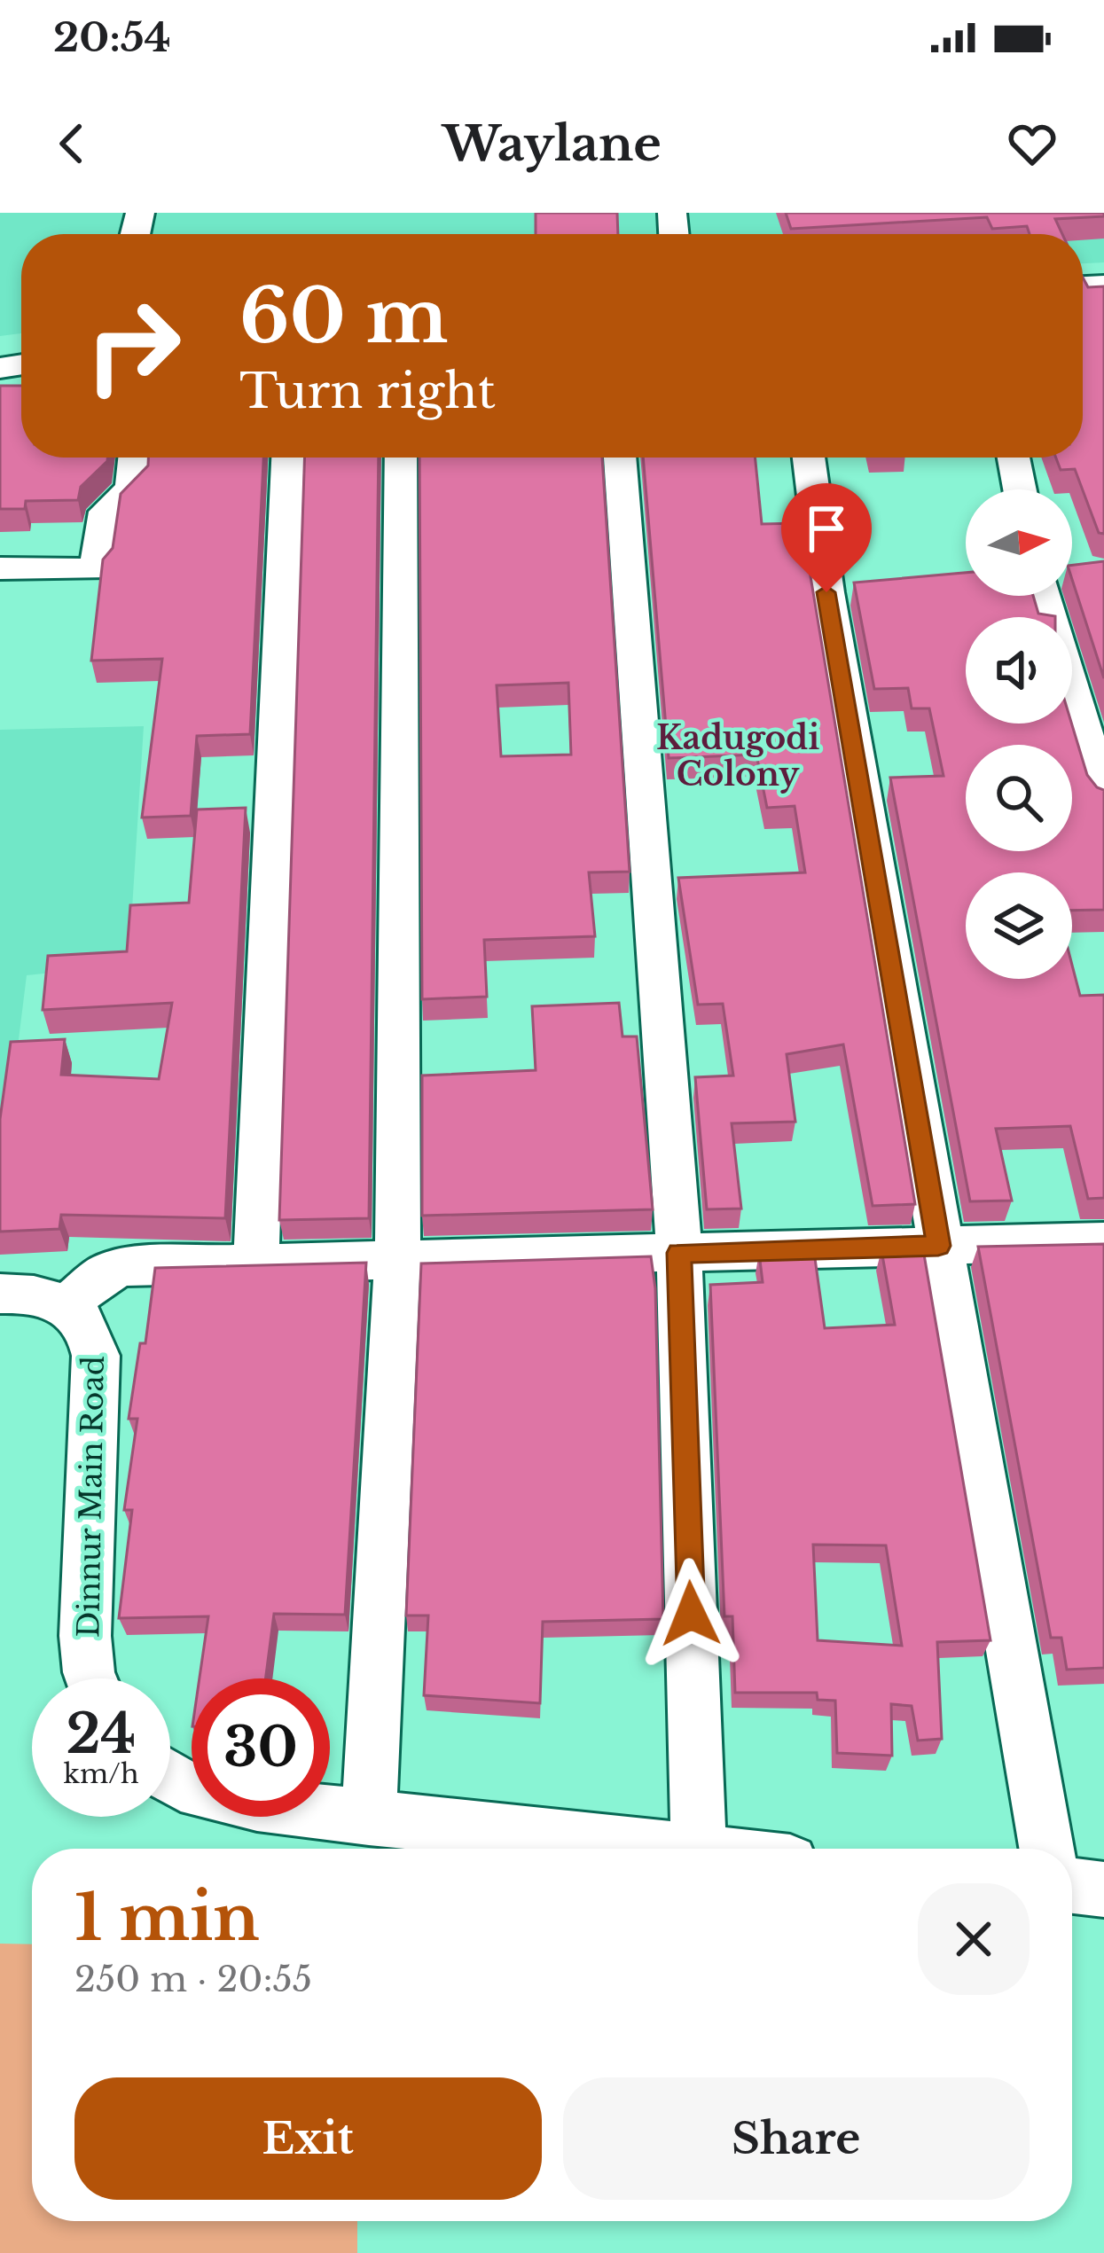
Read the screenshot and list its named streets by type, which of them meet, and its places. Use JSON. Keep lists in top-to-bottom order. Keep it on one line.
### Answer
{"streets":{"street":["Dinnur Main Road"]},"districts":["Kadugodi Colony"],"north":"right","page":{"status":"20:54","header":"Waylane","turn":["60 m","Turn right"],"speed":"24 km/h","limit":"30","heading":["1 min","250 m · 20:55"],"buttons":["Exit","Share"]}}
